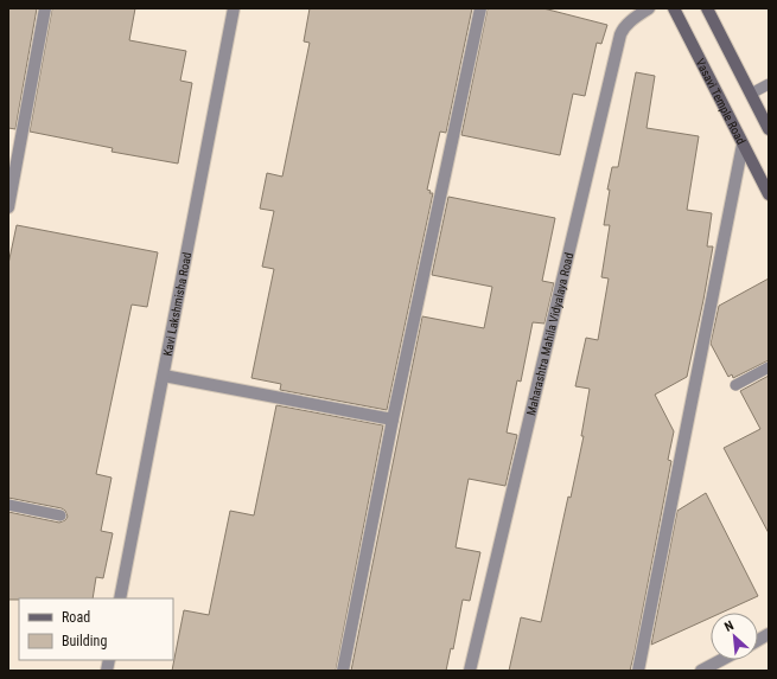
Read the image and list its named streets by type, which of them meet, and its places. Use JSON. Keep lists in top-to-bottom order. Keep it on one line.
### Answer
{"streets":{"main road":["Vasavi Temple Road"],"street":["Kavi Lakshmisha Road","Maharashtra Mahila Vidyalaya Road"]},"legend":["Road","Building"],"north":"top left"}
